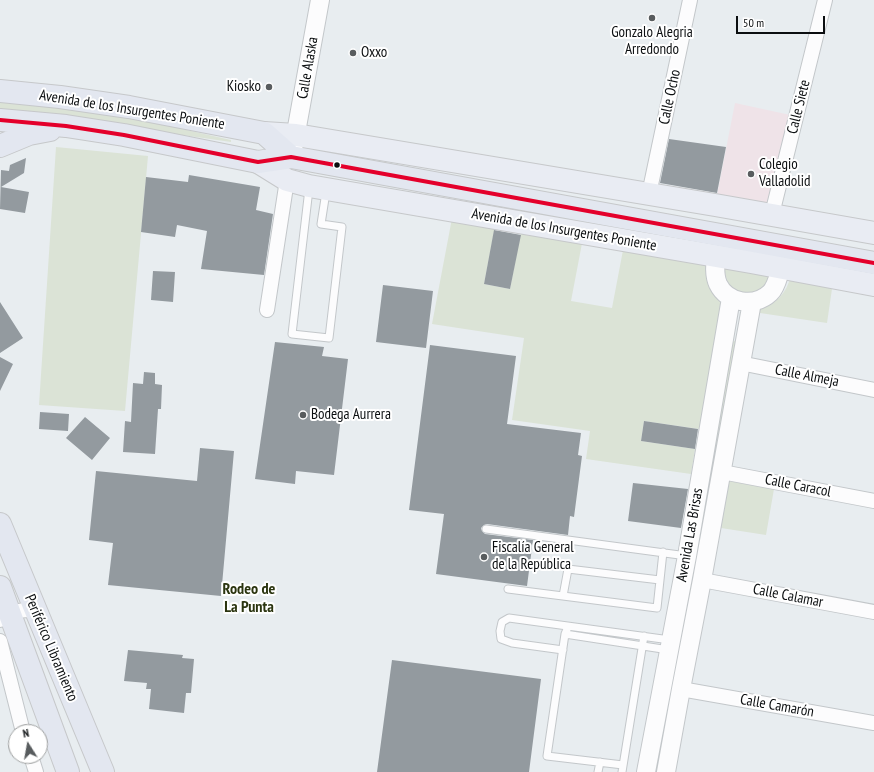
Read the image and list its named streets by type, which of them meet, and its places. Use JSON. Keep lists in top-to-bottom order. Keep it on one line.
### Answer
{"streets":{"highway":["Avenida de los Insurgentes Poniente","Periférico Libramiento"],"street":["Calle Alaska","Calle Ocho","Calle Siete","Calle Almeja","Calle Caracol","Avenida Las Brisas","Calle Calamar","Calle Camarón"]},"crossings":[["Calle Alaska","Avenida de los Insurgentes Poniente"],["Calle Ocho","Avenida de los Insurgentes Poniente"],["Calle Siete","Avenida de los Insurgentes Poniente"],["Calle Almeja","Avenida Las Brisas"],["Calle Caracol","Avenida Las Brisas"],["Avenida Las Brisas","Calle Calamar"],["Avenida Las Brisas","Calle Camarón"]],"districts":["Rodeo de La Punta"],"places":["Gonzalo Alegria Arredondo","Oxxo","Kiosko","Colegio Valladolid","Bodega Aurrera","Fiscalía General de la República"],"scale_bar":"50 m","north":"top"}
